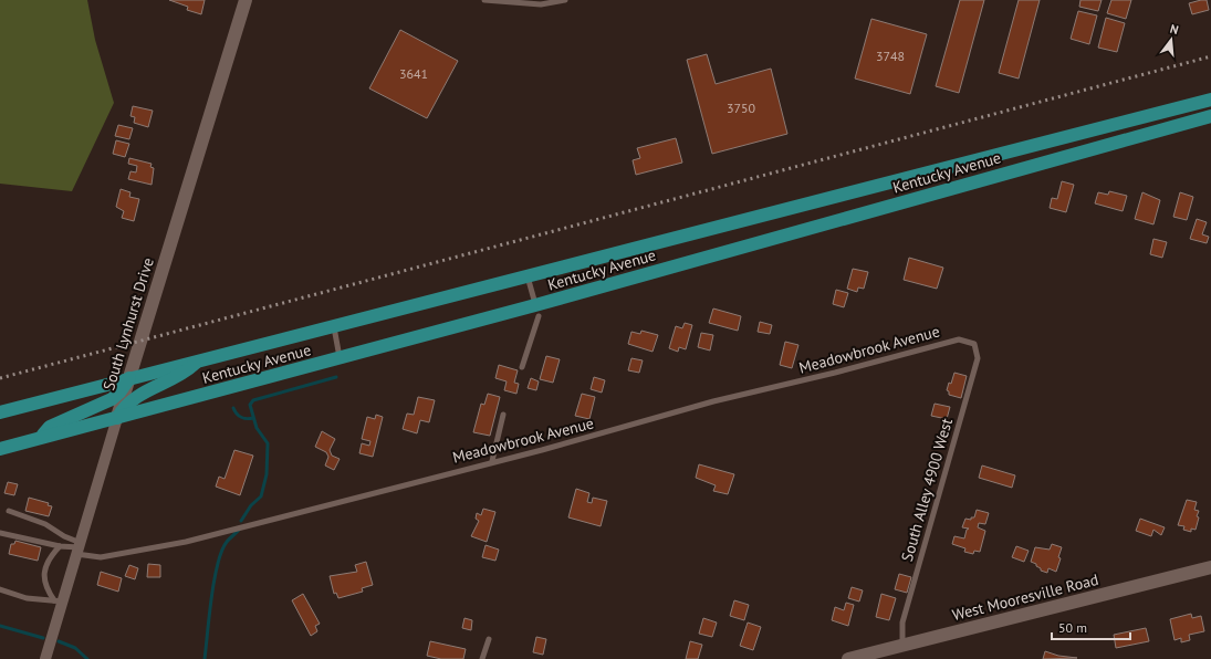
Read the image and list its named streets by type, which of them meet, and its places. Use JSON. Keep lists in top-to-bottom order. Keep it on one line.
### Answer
{"streets":{"main road":["Kentucky Avenue","South Lynhurst Drive","West Mooresville Road"],"lane":["Meadowbrook Avenue","South Alley 4900 West"]},"crossings":[["Kentucky Avenue","South Lynhurst Drive"],["South Lynhurst Drive","Meadowbrook Avenue"],["Meadowbrook Avenue","South Alley 4900 West"],["South Alley 4900 West","West Mooresville Road"]],"house_numbers":["3748","3641","3750"],"scale_bar":"50 m","north":"top"}
